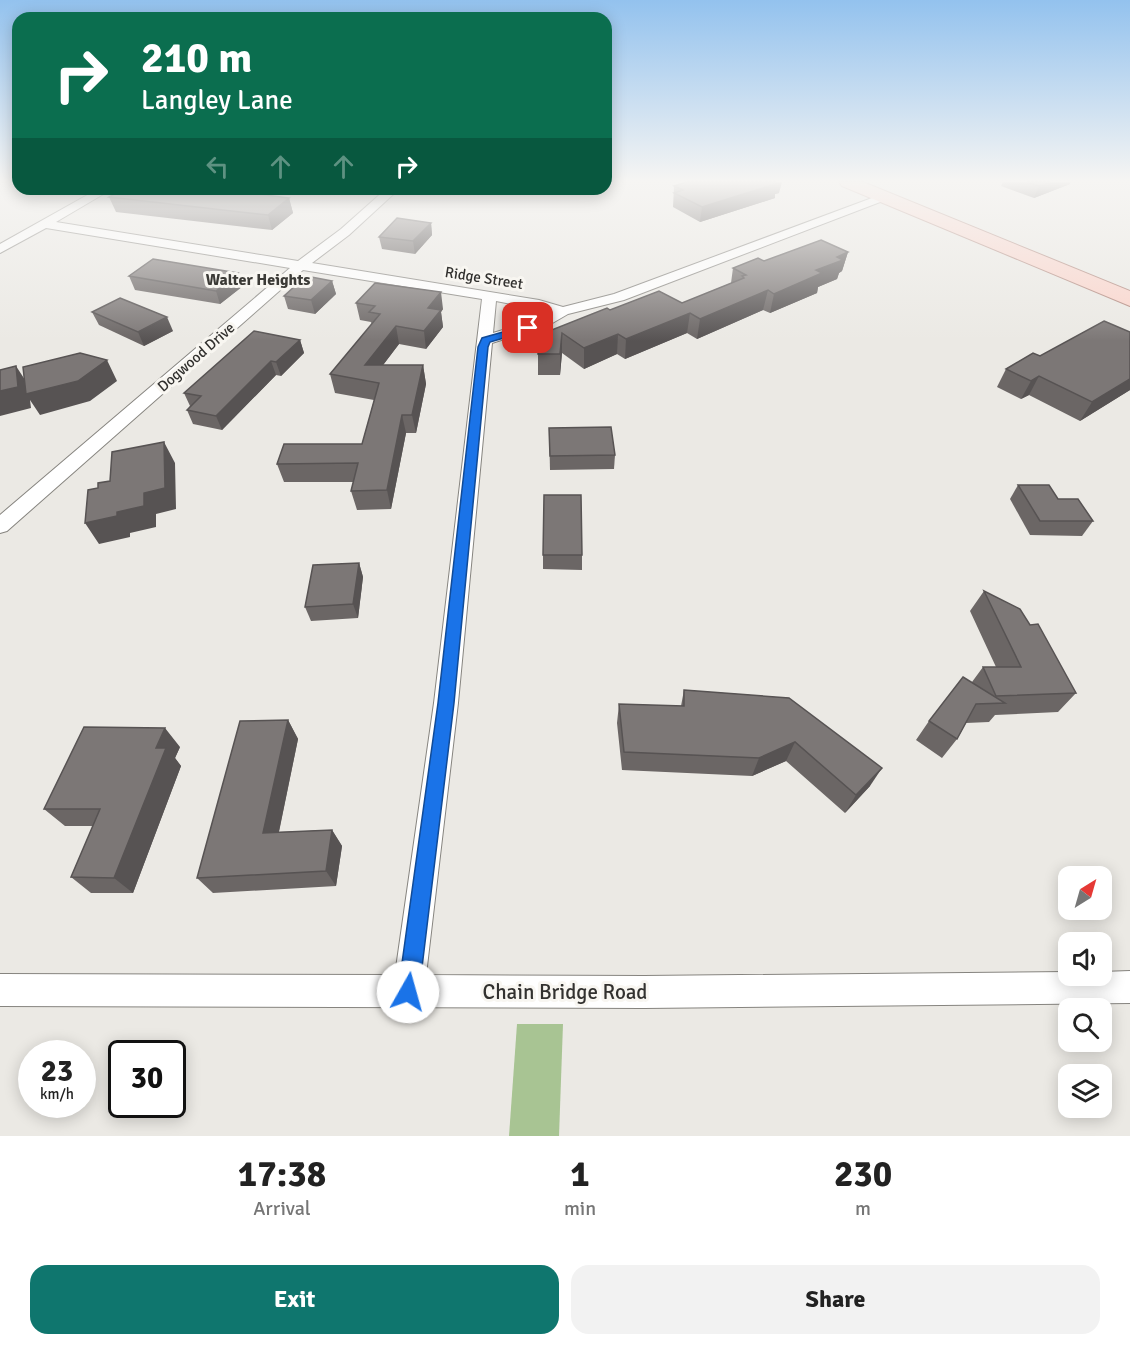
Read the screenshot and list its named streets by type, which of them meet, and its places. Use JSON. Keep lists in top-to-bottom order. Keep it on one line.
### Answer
{"streets":{"street":["Ridge Street","Dogwood Drive","Chain Bridge Road"]},"crossings":[["Ridge Street","Dogwood Drive"]],"districts":["Walter Heights"],"north":"top right","page":{"turn":["210 m","Langley Lane"],"speed":"23 km/h","limit":"30","eta":["17:38","Arrival","1","min","230","m"],"buttons":["Exit","Share"]}}
